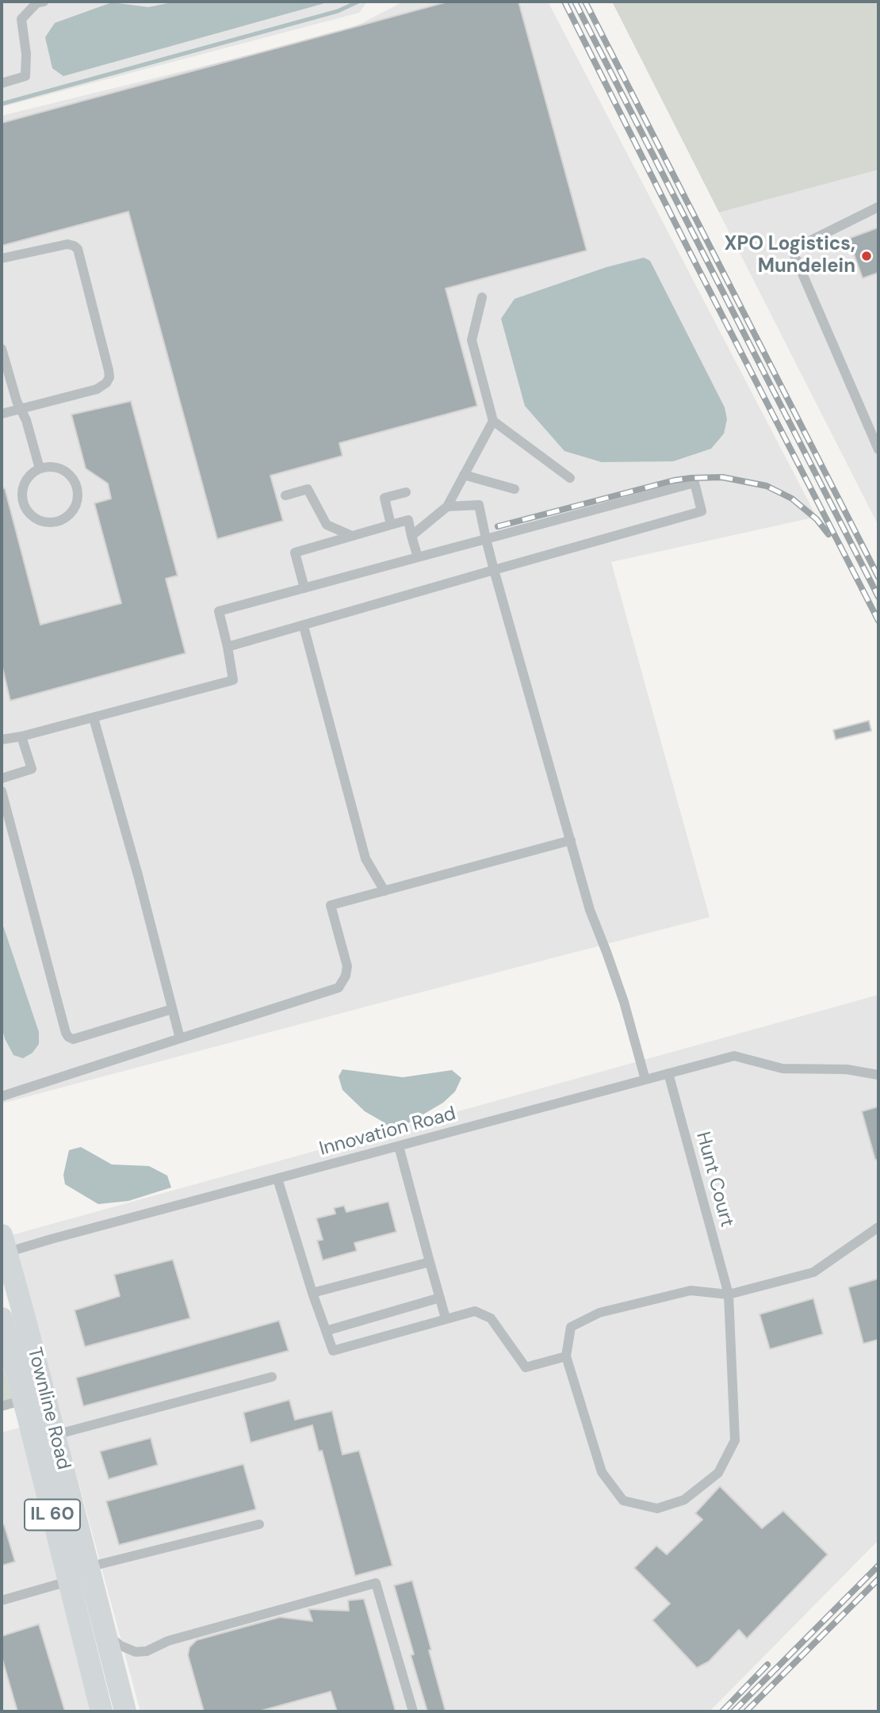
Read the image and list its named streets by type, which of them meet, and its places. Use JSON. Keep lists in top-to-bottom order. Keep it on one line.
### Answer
{"streets":{"main road":["Townline Road","IL 60"],"street":["Innovation Road","Hunt Court"]},"crossings":[["Innovation Road","Hunt Court"],["Innovation Road","Townline Road"]],"places":["XPO Logistics, Mundelein"]}
